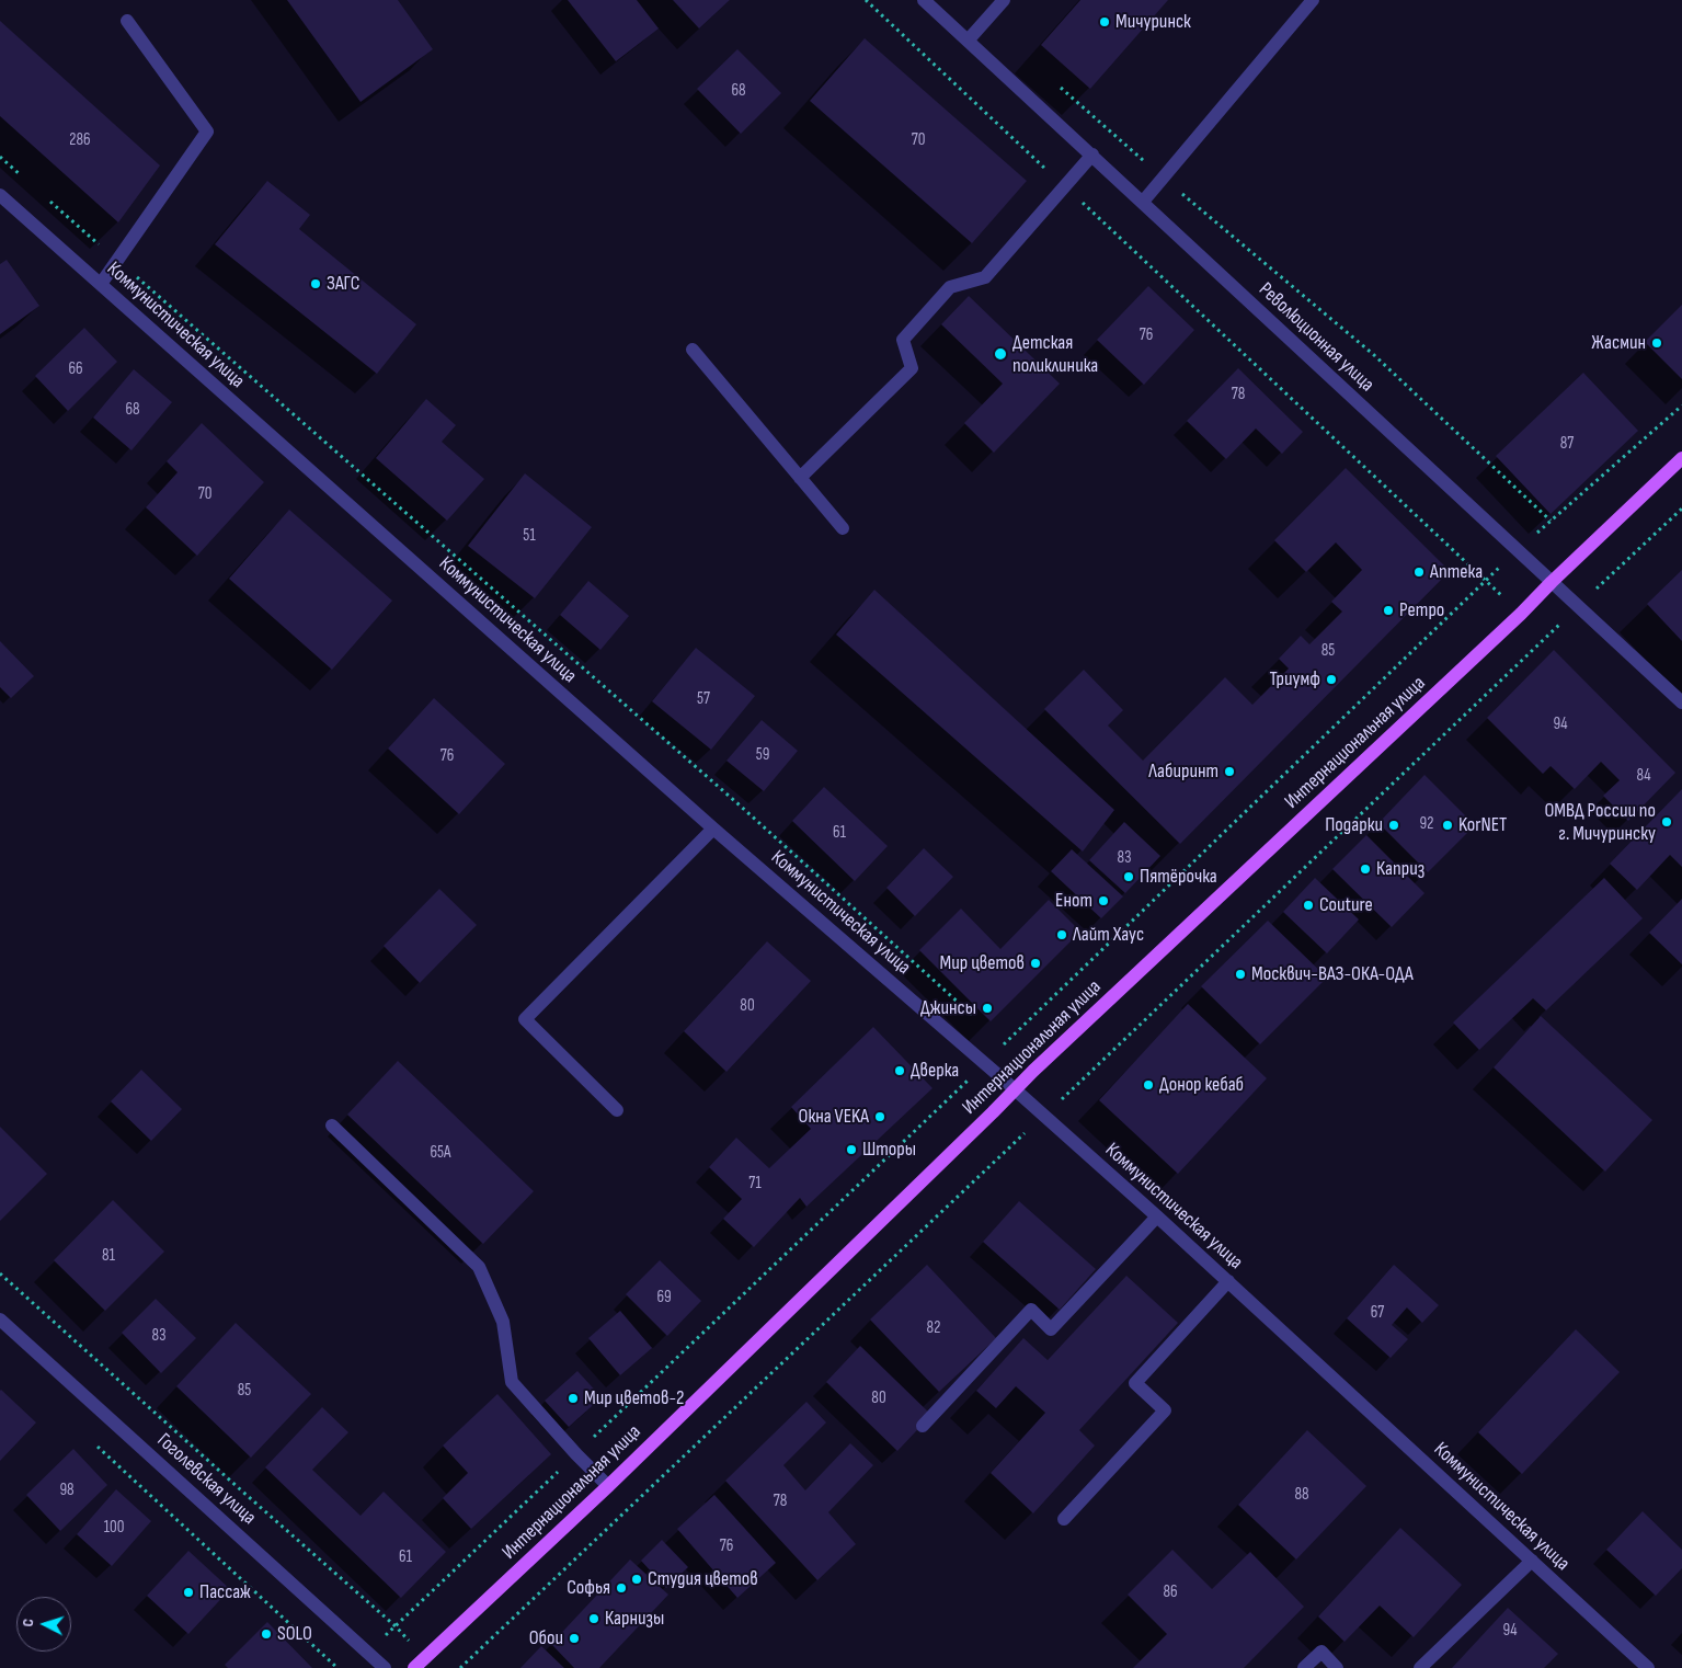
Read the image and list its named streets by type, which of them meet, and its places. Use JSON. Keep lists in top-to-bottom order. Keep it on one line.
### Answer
{"streets":{"main road":["Интернациональная улица"],"street":["Коммунистическая улица","Революционная улица","Гоголевская улица"]},"crossings":[["Коммунистическая улица","Интернациональная улица"],["Революционная улица","Интернациональная улица"]],"places":["Мичуринск","ЗАГС","Жасмин","Детская поликлиника","Аптека","Ретро","Триумф","Лабиринт","ОМВД России по г. Мичуринску","Подарки","KorNET","Каприз","Пятёрочка","Енот","Couture","Лайт Хаус","Мир цветов","Москвич-ВАЗ-ОКА-ОДА","Джинсы","Дверка","Донор кебаб","Окна VEKA","Шторы","Мир цветов-2","Студия цветов","Софья","Пассаж","Карнизы","SOLO","Обои"],"house_numbers":["68","286","70","76","66","78","68","87","70","51","85","57","94","59","76","84","92","61","83","80","65А","71","81","69","67","82","83","85","80","98","88","78","100","76","61","86","94"],"north":"left"}
